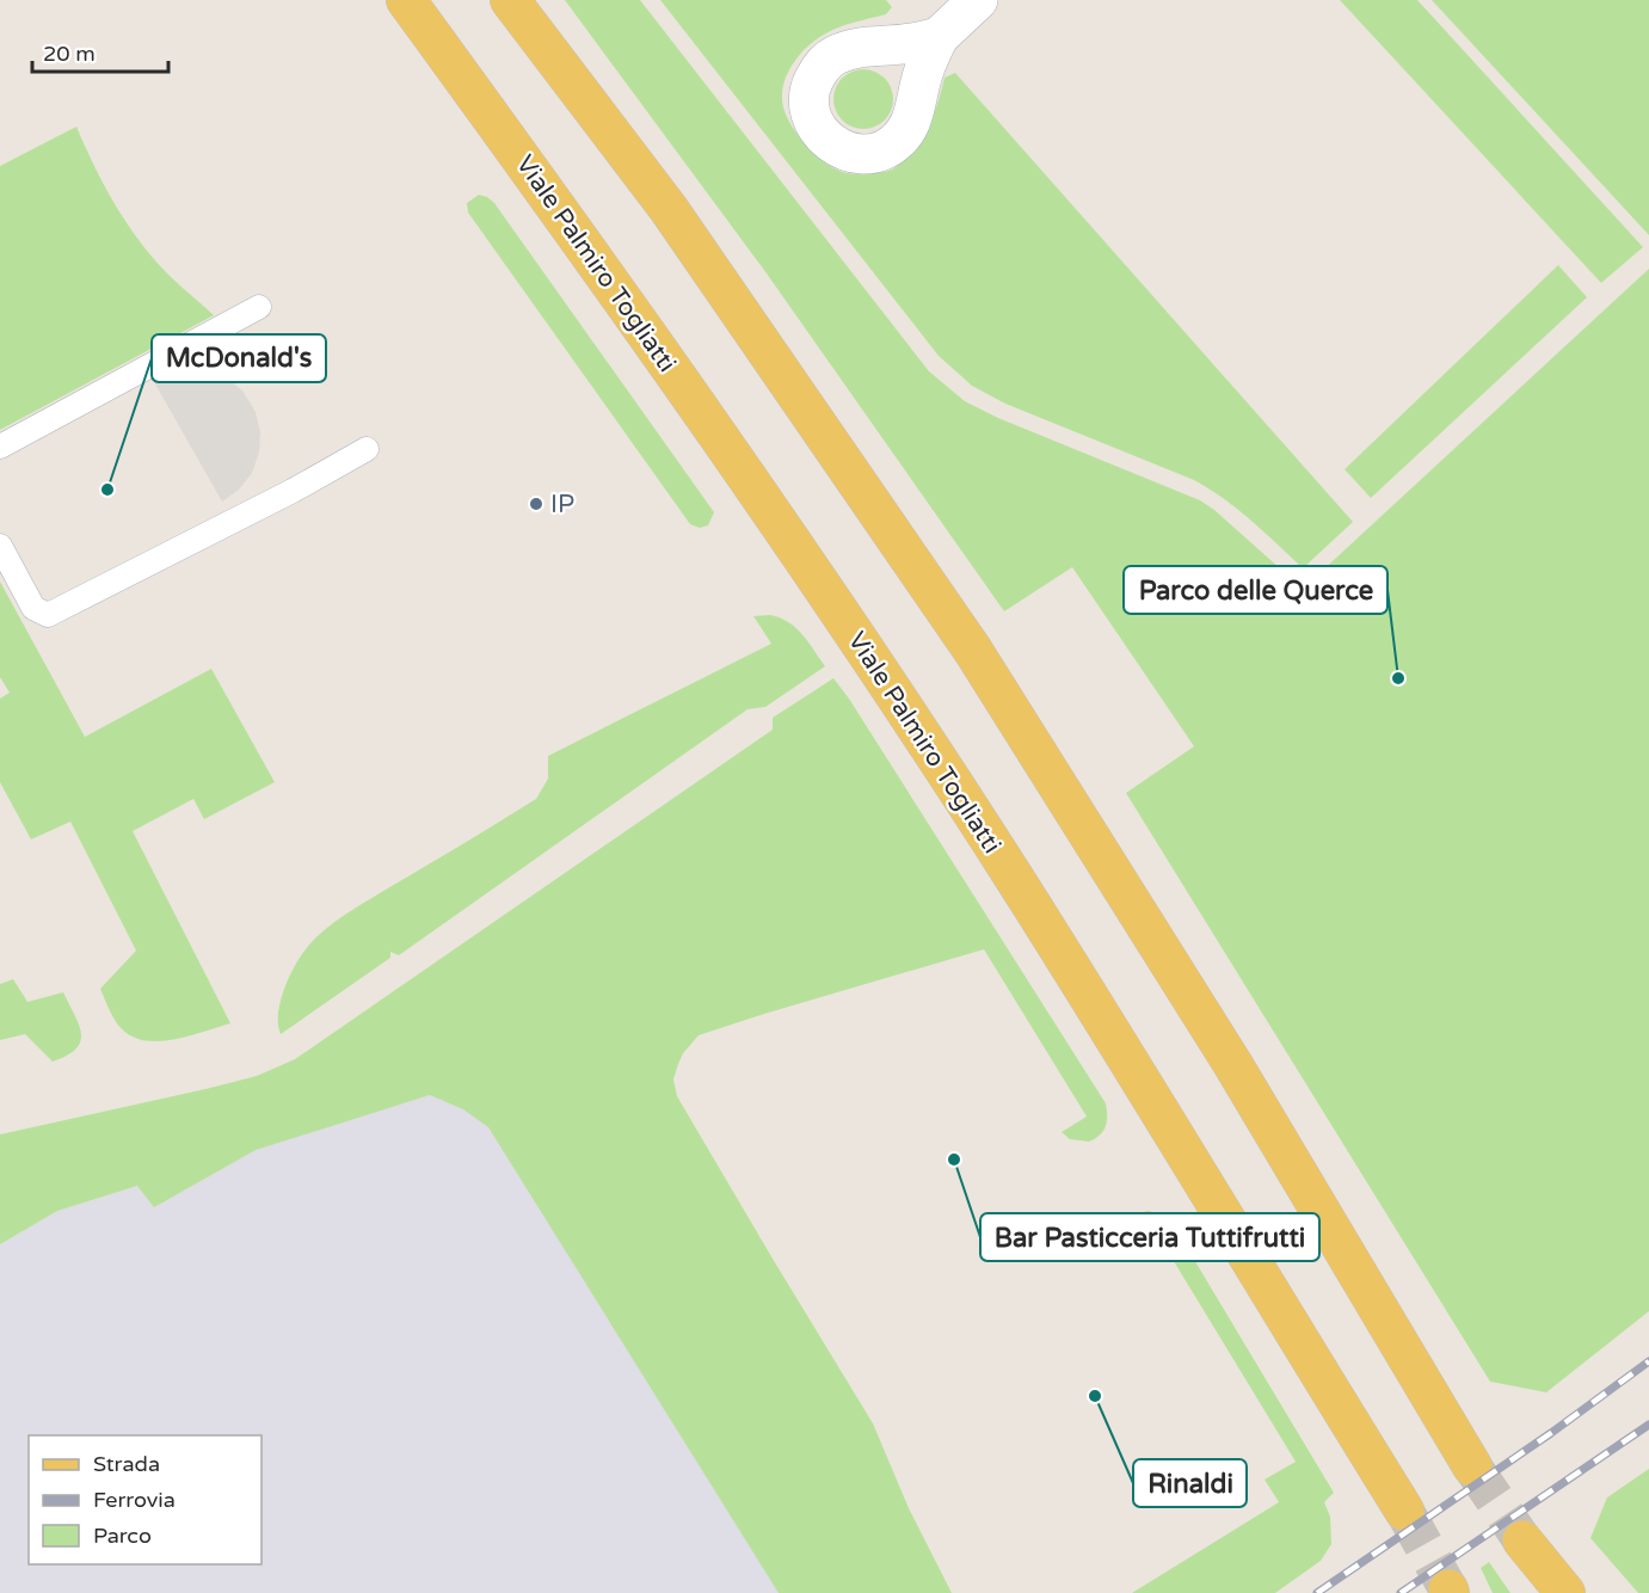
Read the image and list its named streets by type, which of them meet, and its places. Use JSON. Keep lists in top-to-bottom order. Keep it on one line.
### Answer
{"streets":{"main road":["Viale Palmiro Togliatti"]},"places":["McDonald's","IP","Parco delle Querce","Bar Pasticceria Tuttifrutti","Rinaldi"],"legend":["Strada","Ferrovia","Parco"],"scale_bar":"20 m"}
